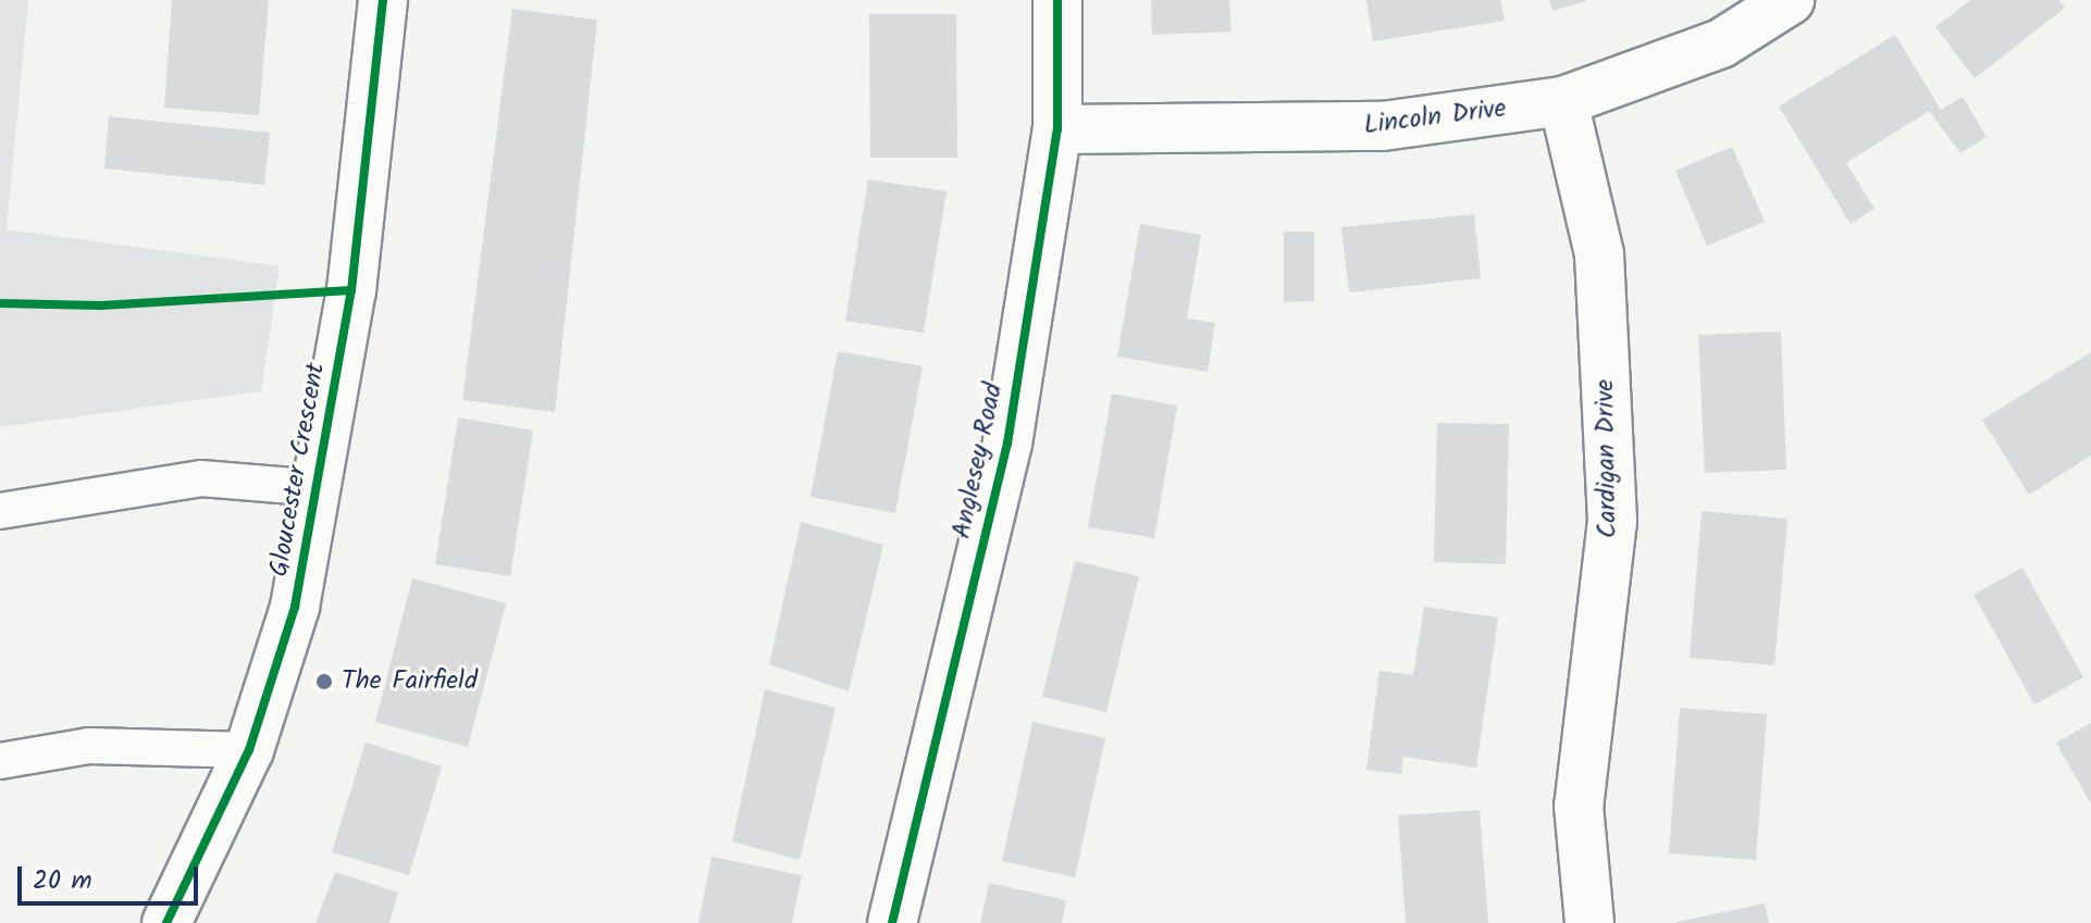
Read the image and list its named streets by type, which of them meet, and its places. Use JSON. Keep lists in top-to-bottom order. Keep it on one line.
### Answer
{"streets":{"street":["Lincoln Drive","Cardigan Drive","Anglesey Road","Gloucester Crescent"]},"crossings":[["Lincoln Drive","Cardigan Drive"],["Lincoln Drive","Anglesey Road"]],"places":["The Fairfield"],"scale_bar":"20 m"}
